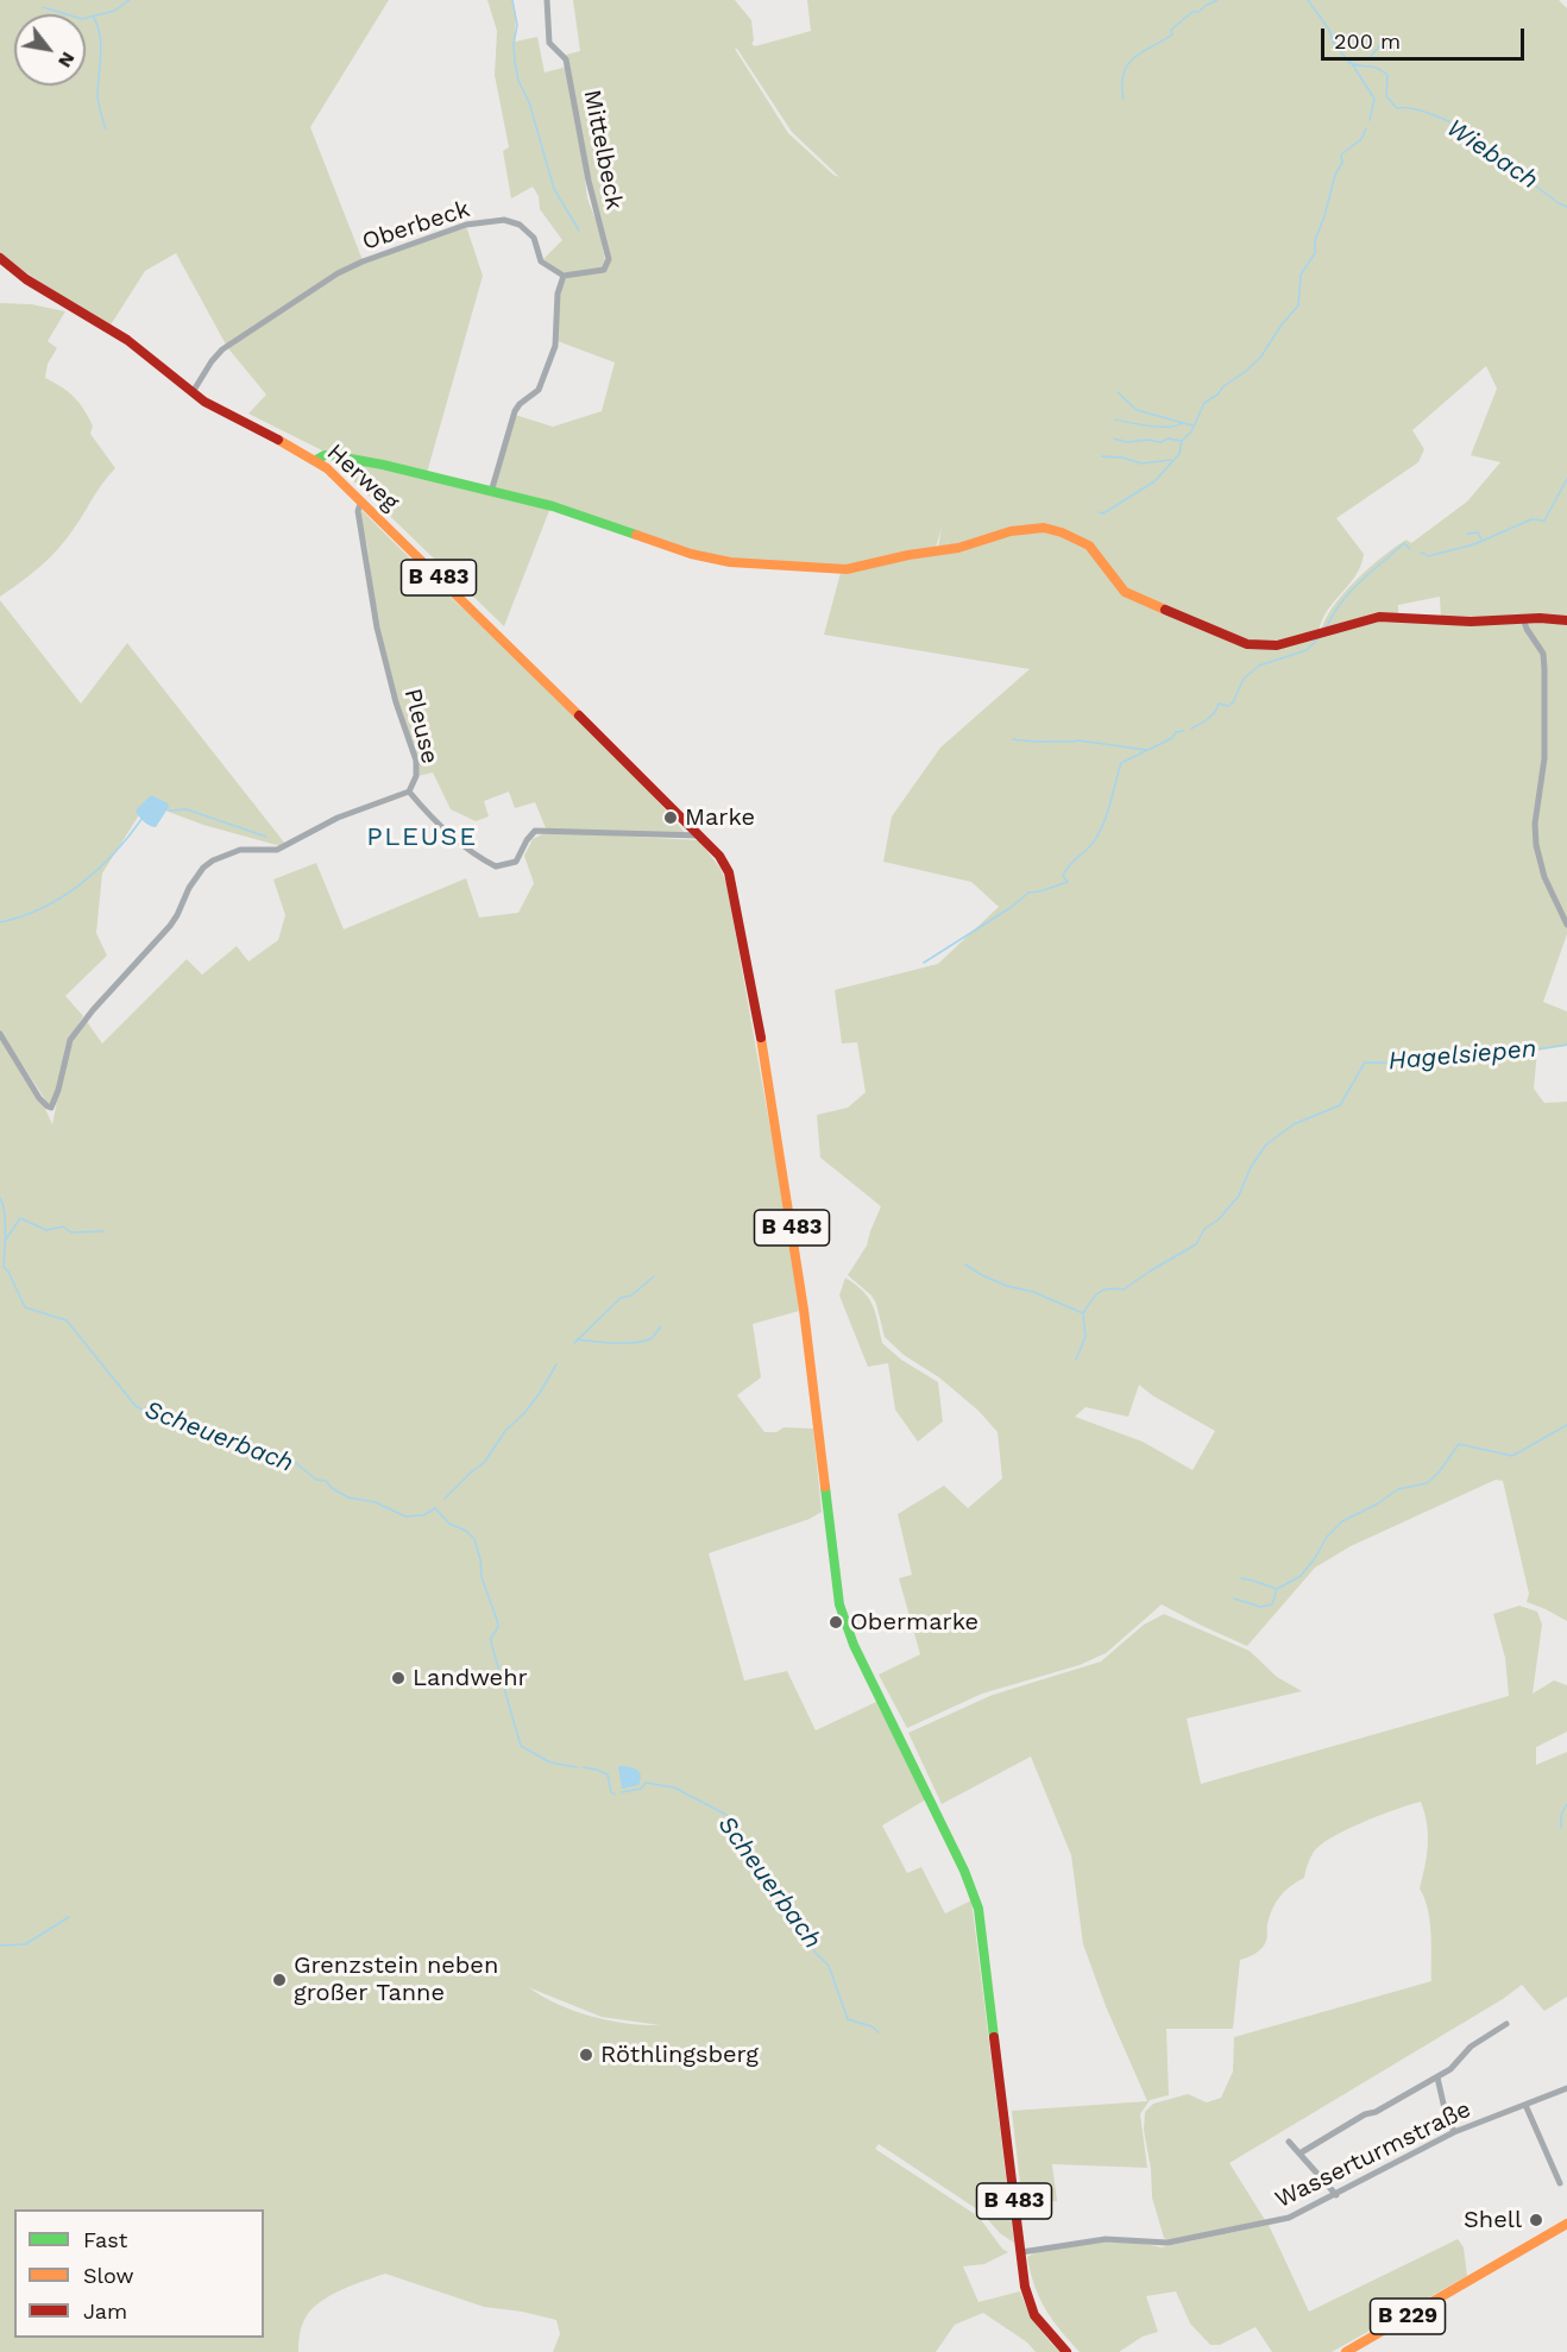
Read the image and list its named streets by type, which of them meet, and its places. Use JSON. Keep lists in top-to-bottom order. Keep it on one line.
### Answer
{"streets":{"main road":["Herweg","B 483","B 229"],"street":["Mittelbeck","Oberbeck","Pleuse","Wasserturmstraße"]},"crossings":[["Mittelbeck","Oberbeck"],["Oberbeck","Herweg"],["Herweg","B 483"],["Herweg","Pleuse"],["B 483","Pleuse"],["B 483","Wasserturmstraße"]],"districts":["PLEUSE"],"water":["Wiebach","Hagelsiepen","Scheuerbach"],"places":["Marke","Obermarke","Landwehr","Grenzstein neben großer Tanne","Röthlingsberg","Shell"],"legend":["Fast","Slow","Jam"],"scale_bar":"200 m","north":"bottom right"}
